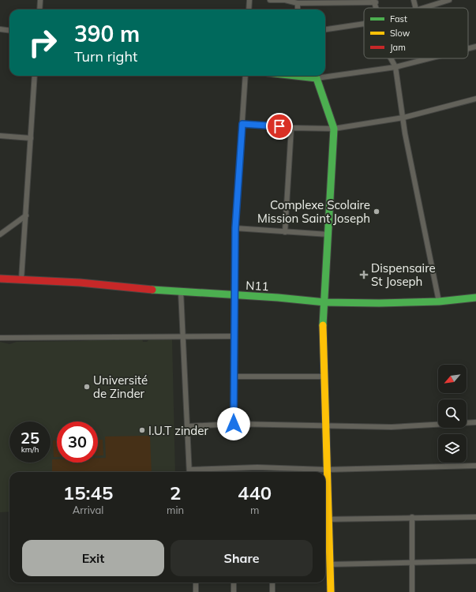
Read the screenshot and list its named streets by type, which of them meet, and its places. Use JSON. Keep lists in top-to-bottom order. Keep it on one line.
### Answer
{"streets":{"street":["N11"]},"places":{"other":["Complexe Scolaire Mission Saint Joseph","Université de Zinder","I.U.T zinder"],"health":["Dispensaire St Joseph"]},"legend":["Fast","Slow","Jam"],"north":"bottom left","page":{"turn":["390 m","Turn right"],"speed":"25 km/h","limit":"30","eta":["15:45","Arrival","2","min","440","m"],"buttons":["Exit","Share"]}}
